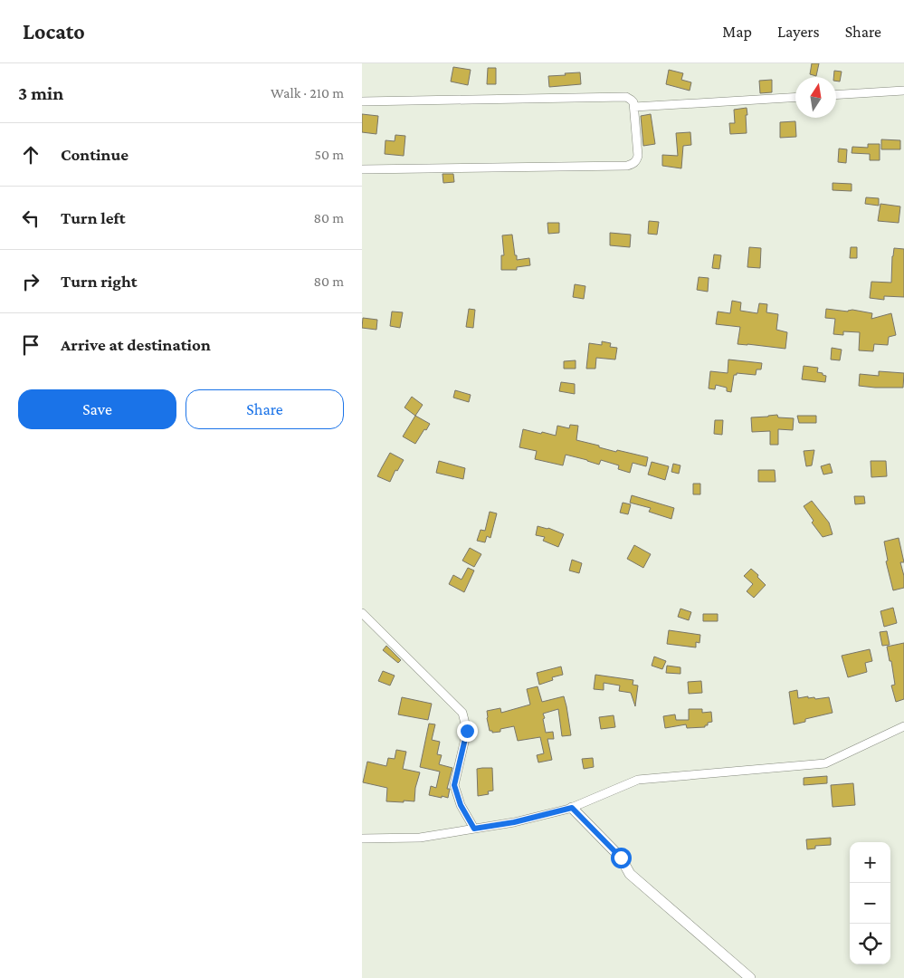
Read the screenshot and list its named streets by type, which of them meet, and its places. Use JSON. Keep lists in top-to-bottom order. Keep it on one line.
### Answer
{"north":"top","page":{"header":"Locato","nav":["Map","Layers","Share"],"heading":["3 min","Walk · 210 m"],"list":[["Continue","50 m"],["Turn left","80 m"],["Turn right","80 m"],"Arrive at destination"],"buttons":["Save","Share"],"map_buttons":["+","−"]}}
